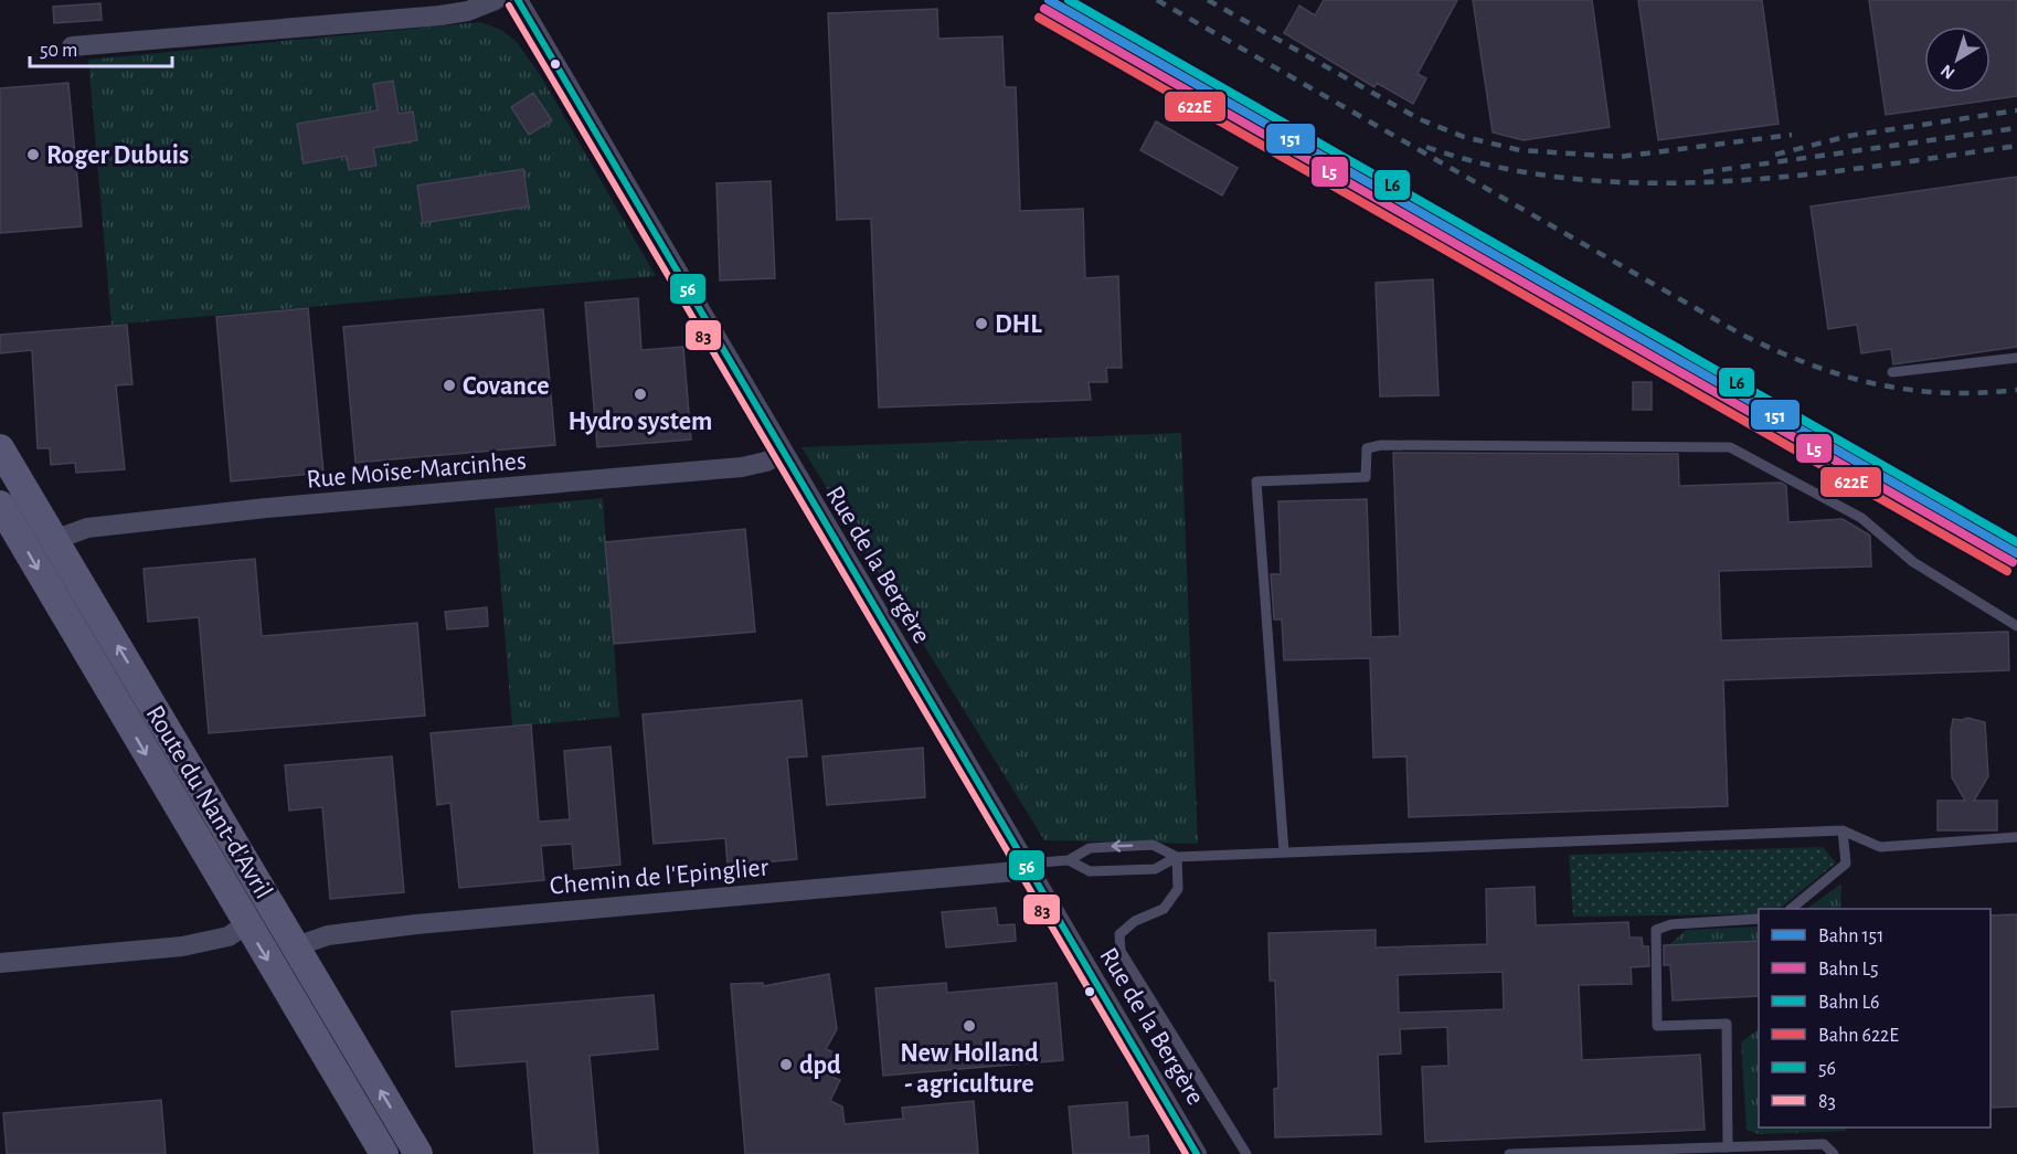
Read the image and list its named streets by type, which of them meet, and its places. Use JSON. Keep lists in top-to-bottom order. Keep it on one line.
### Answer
{"streets":{"main road":["Route du Nant-d'Avril"],"street":["Rue Moïse-Marcinhes","Rue de la Bergère","Chemin de l'Epinglier"]},"crossings":[["Rue Moïse-Marcinhes","Rue de la Bergère"],["Rue Moïse-Marcinhes","Route du Nant-d'Avril"],["Rue de la Bergère","Chemin de l'Epinglier"],["Route du Nant-d'Avril","Chemin de l'Epinglier"]],"places":["Roger Dubuis","DHL","Covance","Hydro system","New Holland - agriculture","dpd"],"lines":["rail line 151","rail line L6","transit line 56","transit line 83","rail line L5","rail line 622E"],"legend":["Bahn 151","Bahn L5","Bahn L6","Bahn 622E","56","83"],"scale_bar":"50 m","north":"bottom left"}
